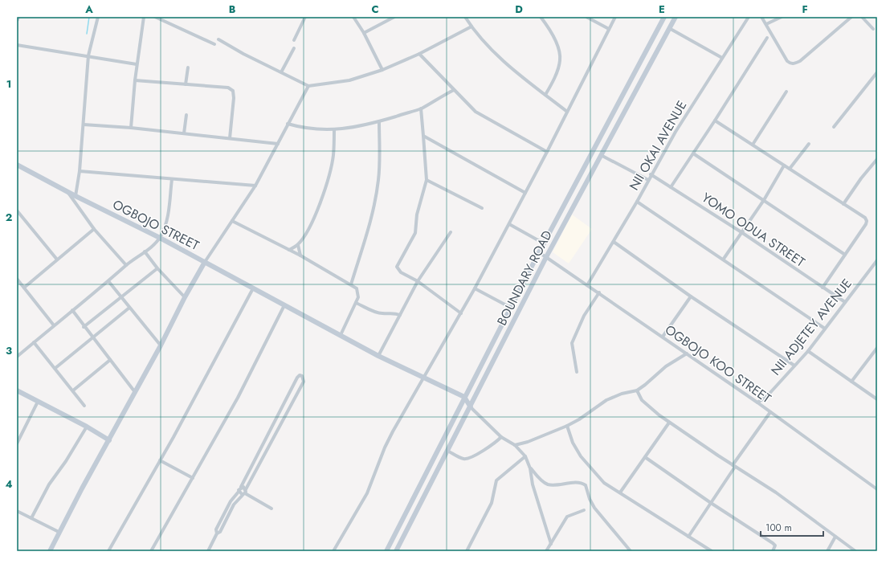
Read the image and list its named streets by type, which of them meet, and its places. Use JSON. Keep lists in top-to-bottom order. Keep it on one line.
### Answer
{"streets":{"main road":["OGBOJO STREET","BOUNDARY ROAD"],"street":["NII OKAI AVENUE","YOMO ODUA STREET","NII ADJETEY AVENUE","OGBOJO KOO STREET"]},"crossings":[["NII OKAI AVENUE","YOMO ODUA STREET"],["NII OKAI AVENUE","OGBOJO KOO STREET"],["OGBOJO STREET","BOUNDARY ROAD"],["YOMO ODUA STREET","NII ADJETEY AVENUE"],["BOUNDARY ROAD","OGBOJO KOO STREET"],["NII ADJETEY AVENUE","OGBOJO KOO STREET"]],"scale_bar":"100 m","grid":{"columns":["A","B","C","D","E","F"],"rows":["1","2","3","4"]}}
